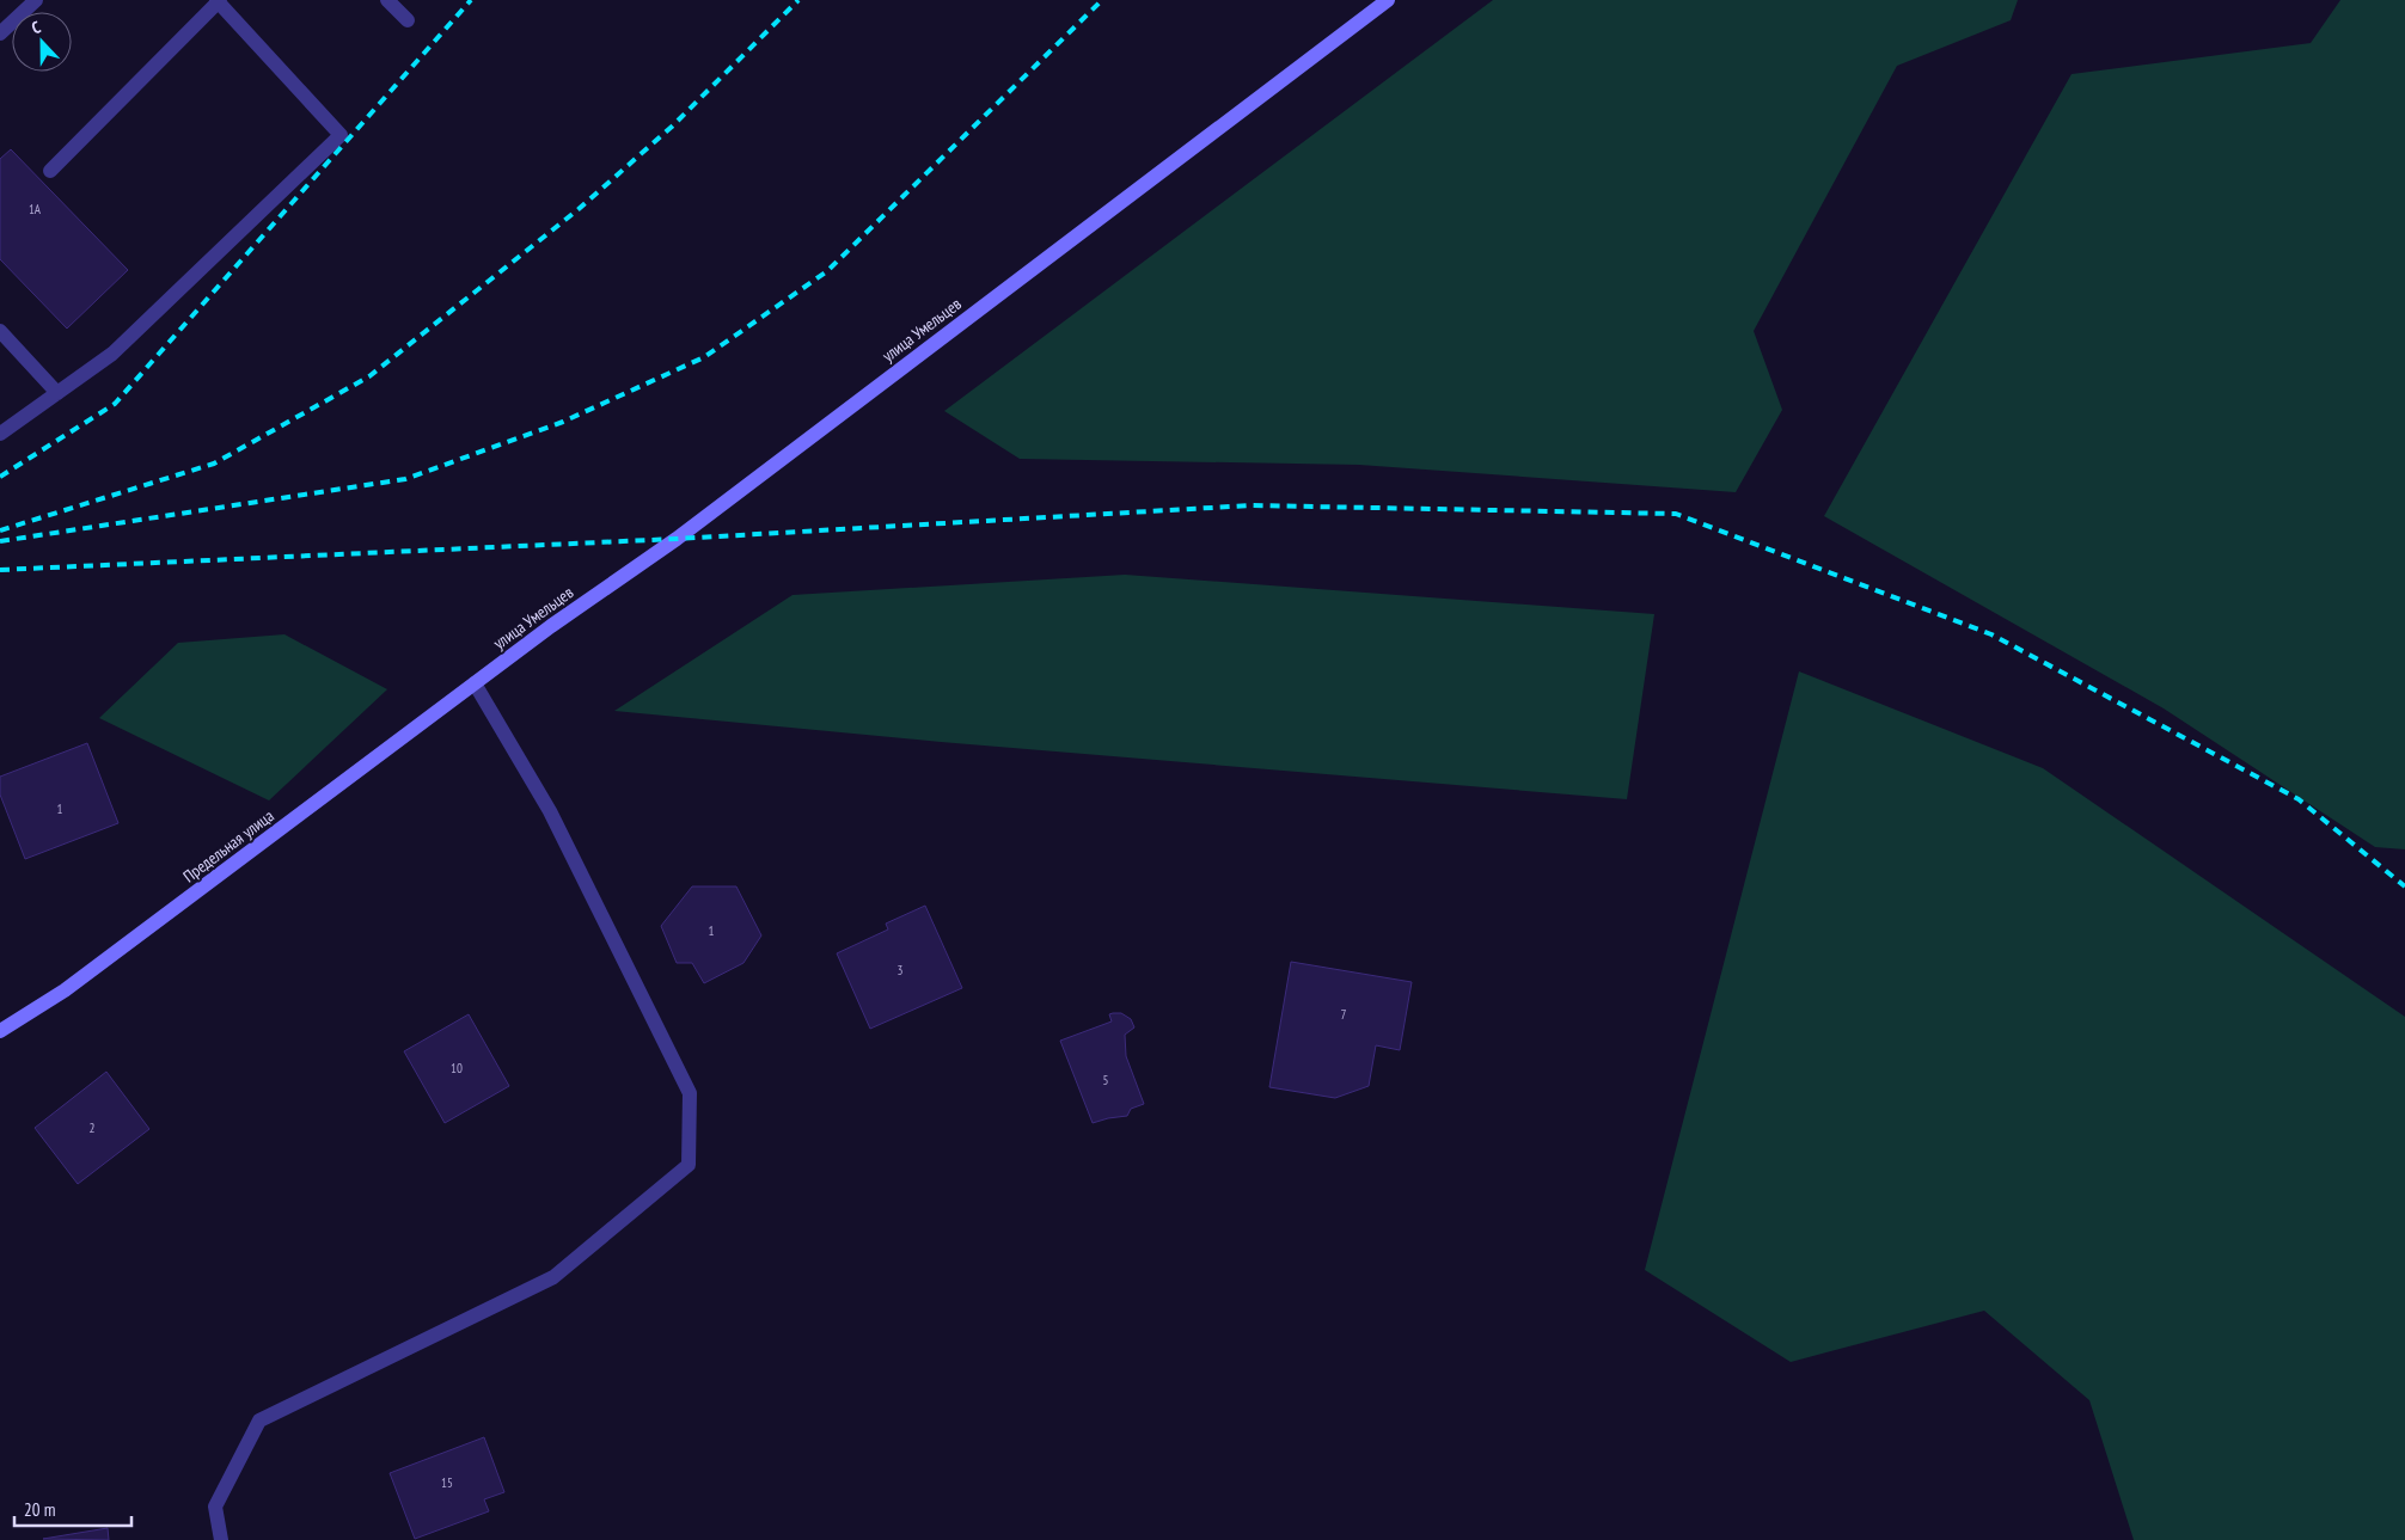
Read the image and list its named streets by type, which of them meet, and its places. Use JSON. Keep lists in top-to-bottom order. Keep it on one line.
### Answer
{"streets":{"street":["улица Умельцев","Предельная улица"]},"crossings":[["улица Умельцев","Предельная улица"]],"house_numbers":["1А","1","1","3","7","10","5","2","15"],"scale_bar":"20 m","north":"top"}
